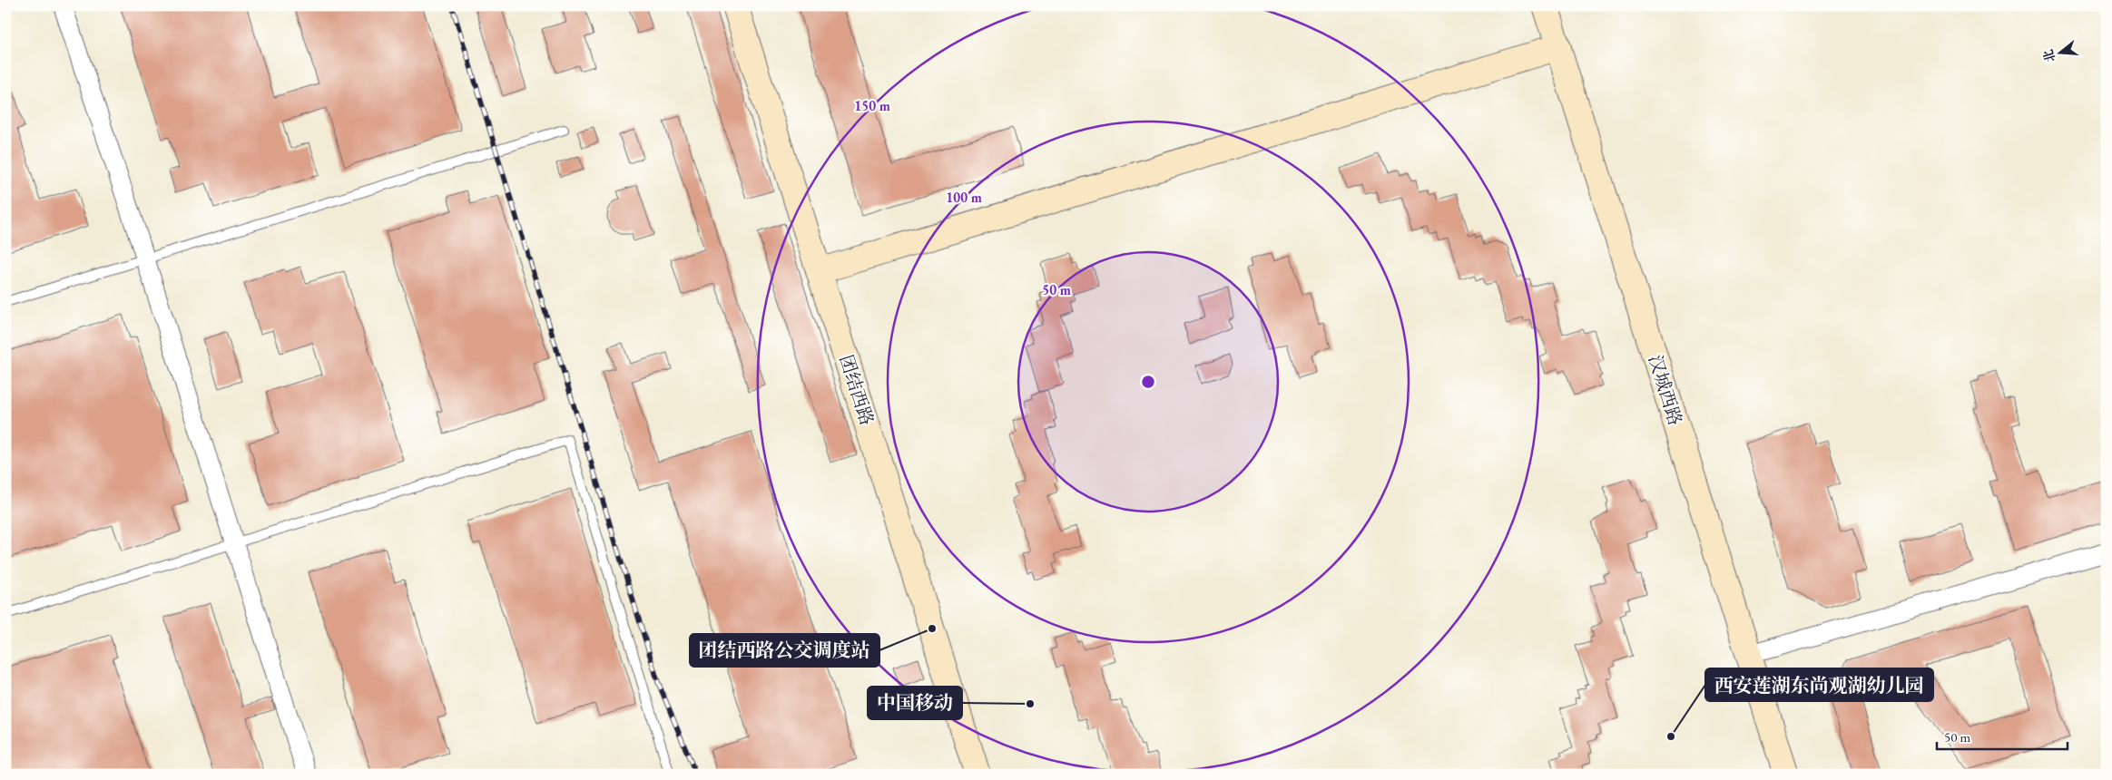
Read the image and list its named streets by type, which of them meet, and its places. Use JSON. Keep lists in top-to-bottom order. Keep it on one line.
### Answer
{"streets":{"street":["团结西路","汉城西路"]},"places":["团结西路公交调度站","中国移动","西安莲湖东尚观湖幼儿园"],"scale_bar":"50 m","north":"left","rings":["150 m","100 m","50 m"]}
